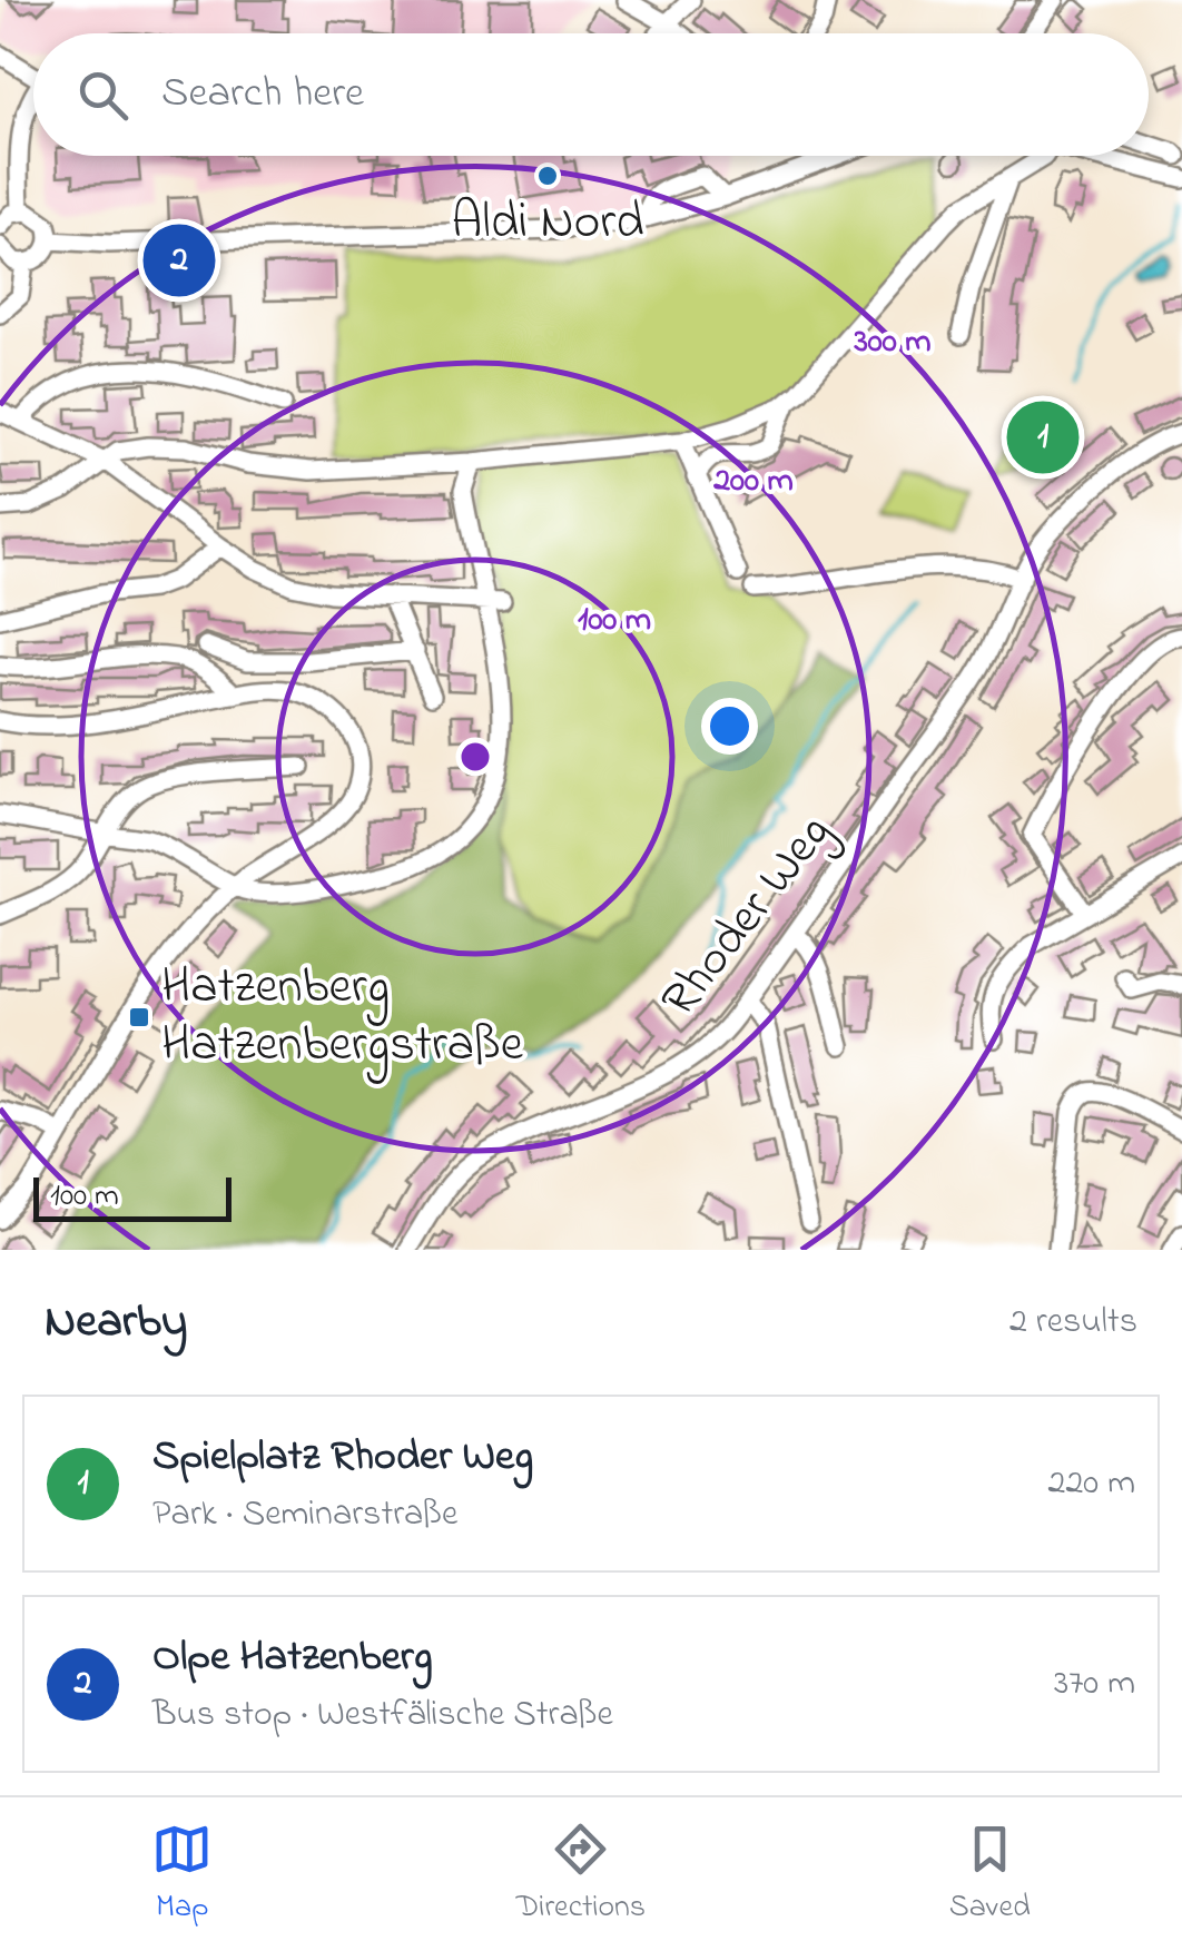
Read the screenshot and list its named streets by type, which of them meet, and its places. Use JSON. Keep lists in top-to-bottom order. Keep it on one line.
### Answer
{"streets":{"street":["Rhoder Weg"]},"places":{"other":["Aldi Nord"],"transit":["Hatzenberg Hatzenbergstraße"]},"scale_bar":"100 m","page":{"search":"Search here","pins":["2","1"],"scale":"100 m","heading":["Nearby","2 results"],"list":[{"mark":"1","name":"Spielplatz Rhoder Weg","note":"Park · Seminarstraße","value":"220 m"},{"mark":"2","name":"Olpe Hatzenberg","note":"Bus stop · Westfälische Straße","value":"370 m"}],"nav":["Map","Directions","Saved"]},"rings":["300 m","200 m","100 m"]}
